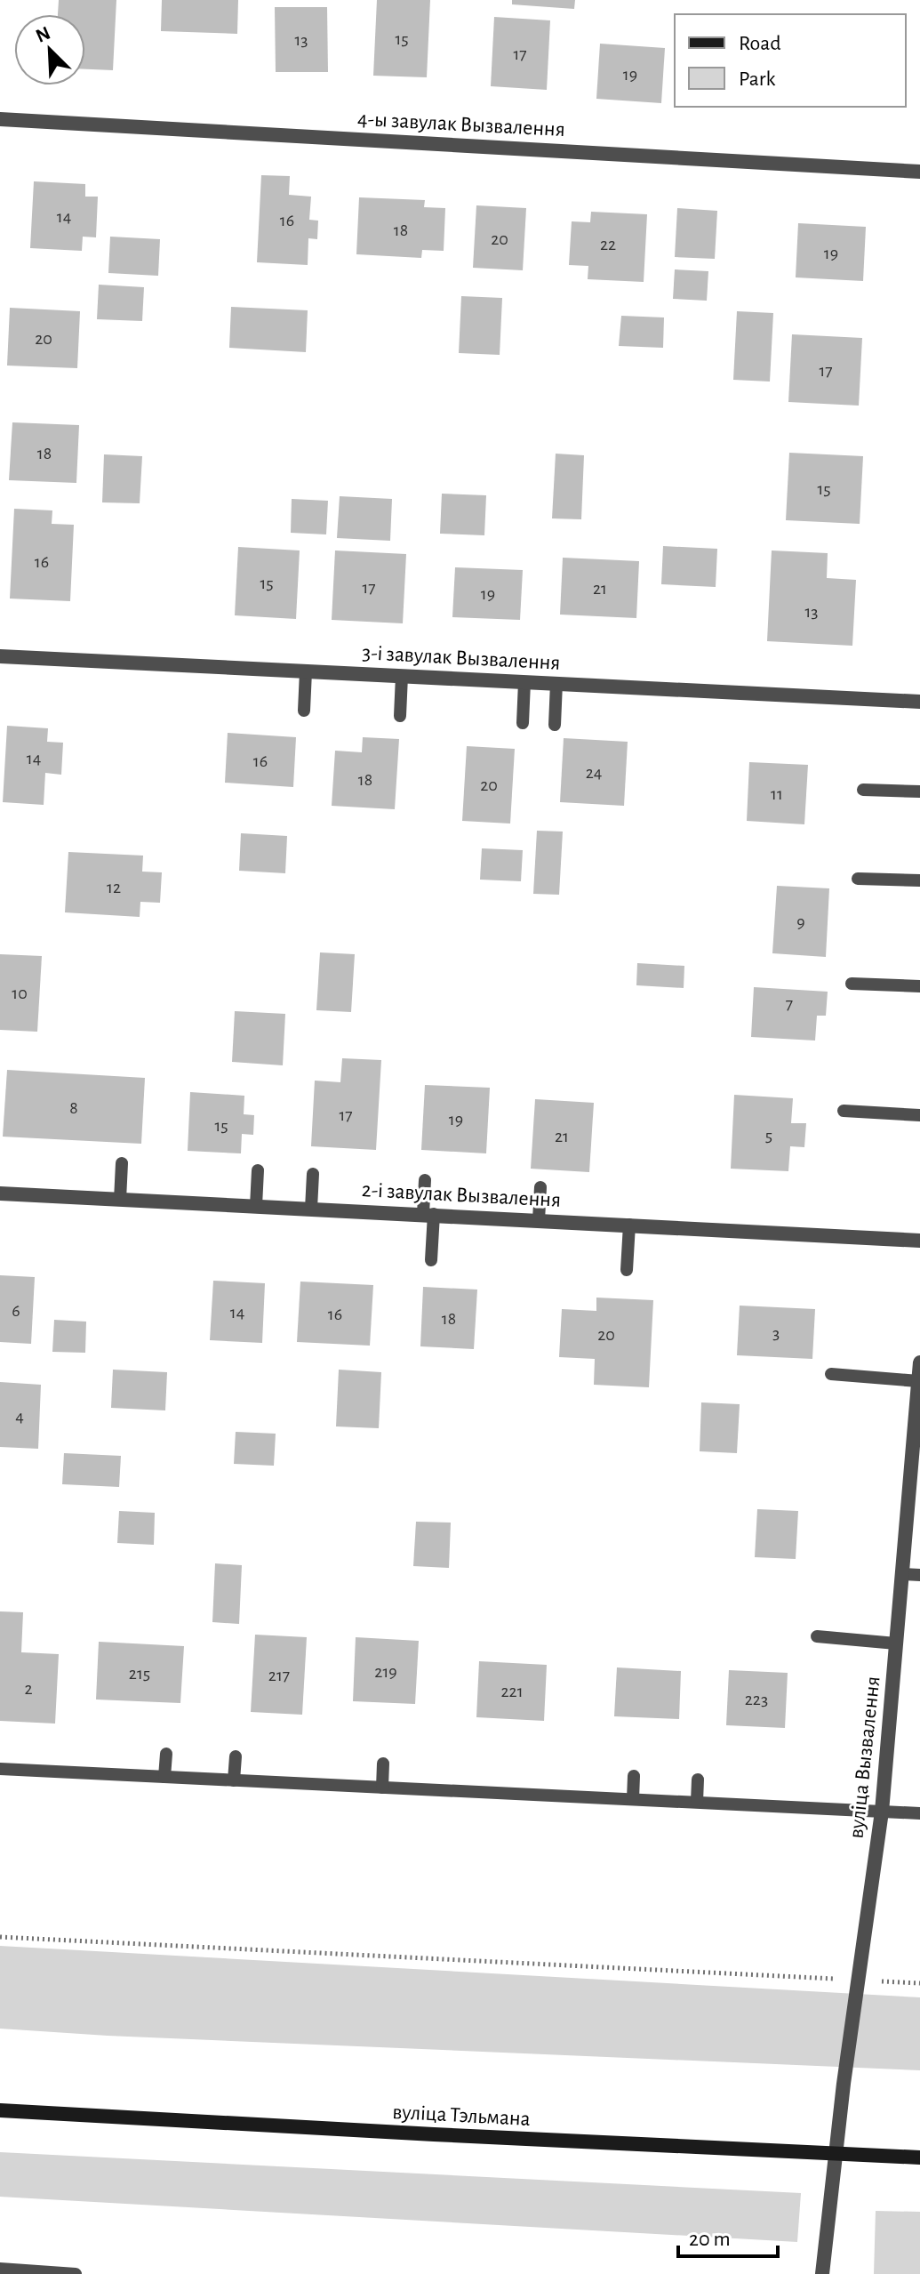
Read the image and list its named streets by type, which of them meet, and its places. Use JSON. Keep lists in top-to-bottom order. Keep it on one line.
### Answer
{"streets":{"main road":["вуліца Тэльмана"],"street":["4-ы завулак Вызвалення","3-і завулак Вызвалення","2-і завулак Вызвалення","вуліца Вызвалення"]},"crossings":[["вуліца Вызвалення","вуліца Тэльмана"]],"house_numbers":["15","13","17","19","14","16","18","20","22","19","20","17","18","15","16","15","17","21","19","13","14","16","24","18","20","11","12","9","10","7","8","17","19","15","5","21","6","14","16","18","3","20","4","219","215","217","2","221","223"],"legend":["Road","Park"],"scale_bar":"20 m","north":"top left"}
